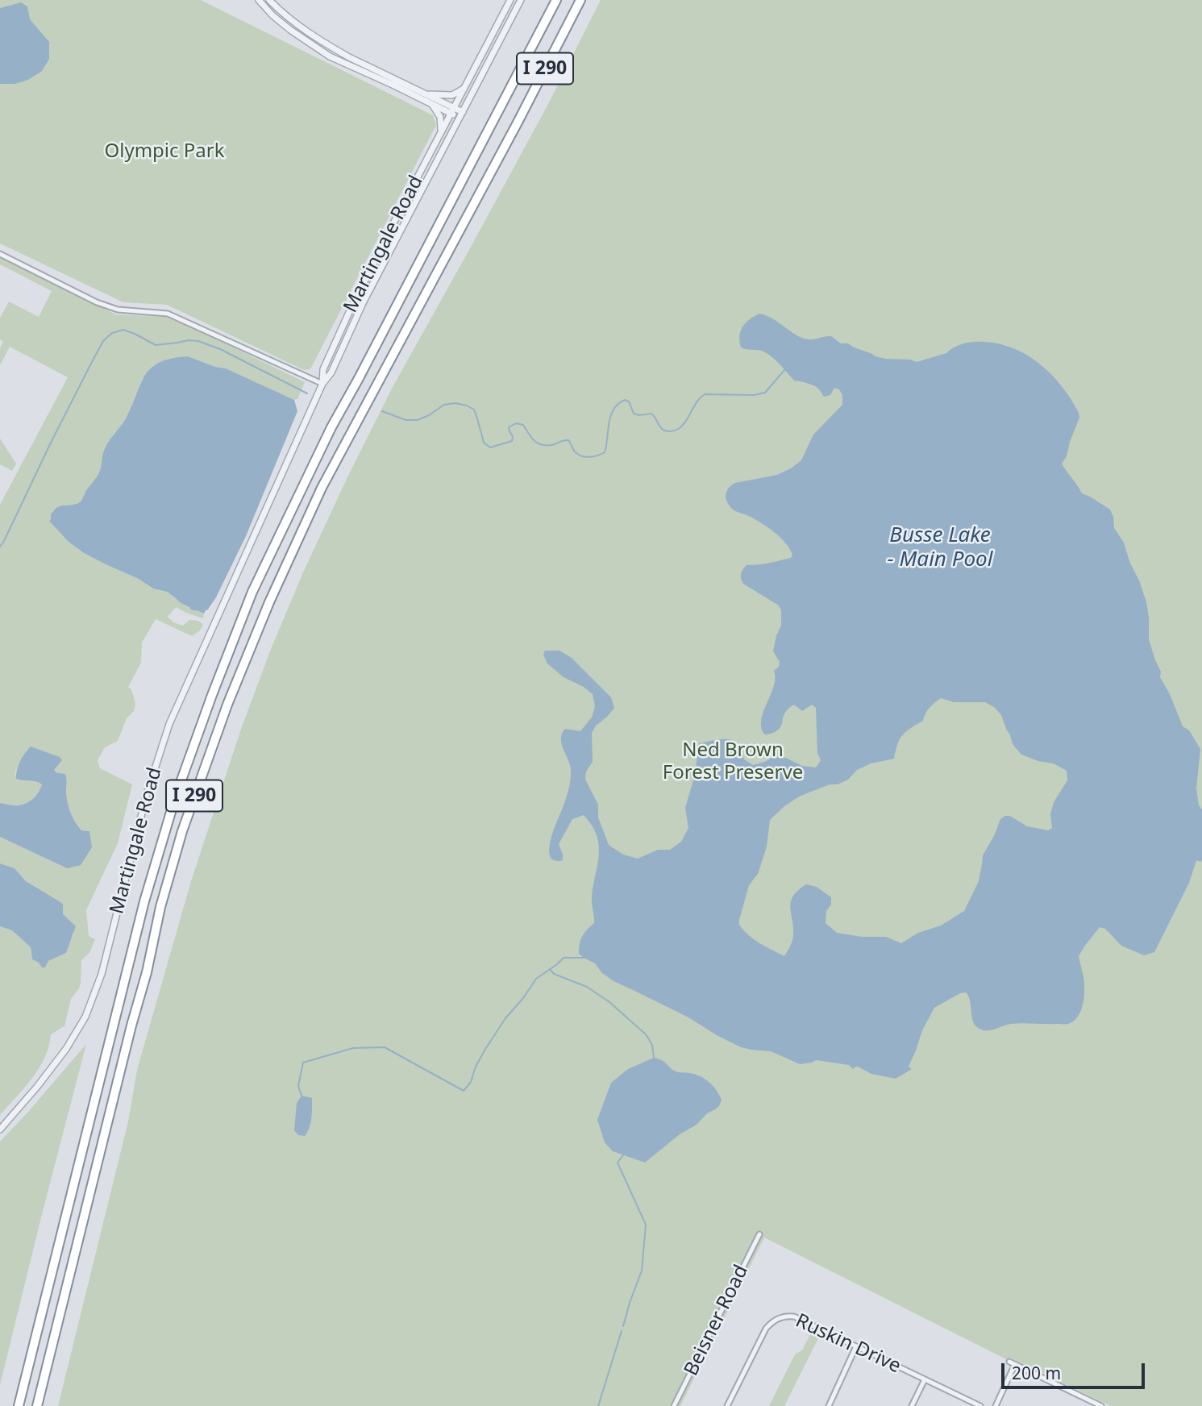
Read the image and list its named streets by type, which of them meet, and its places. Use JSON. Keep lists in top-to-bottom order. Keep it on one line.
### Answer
{"streets":{"highway":["I 290"],"street":["Martingale Road","Beisner Road","Ruskin Drive"]},"water":["Busse Lake - Main Pool"],"parks":["Olympic Park","Ned Brown Forest Preserve"],"scale_bar":"200 m"}
